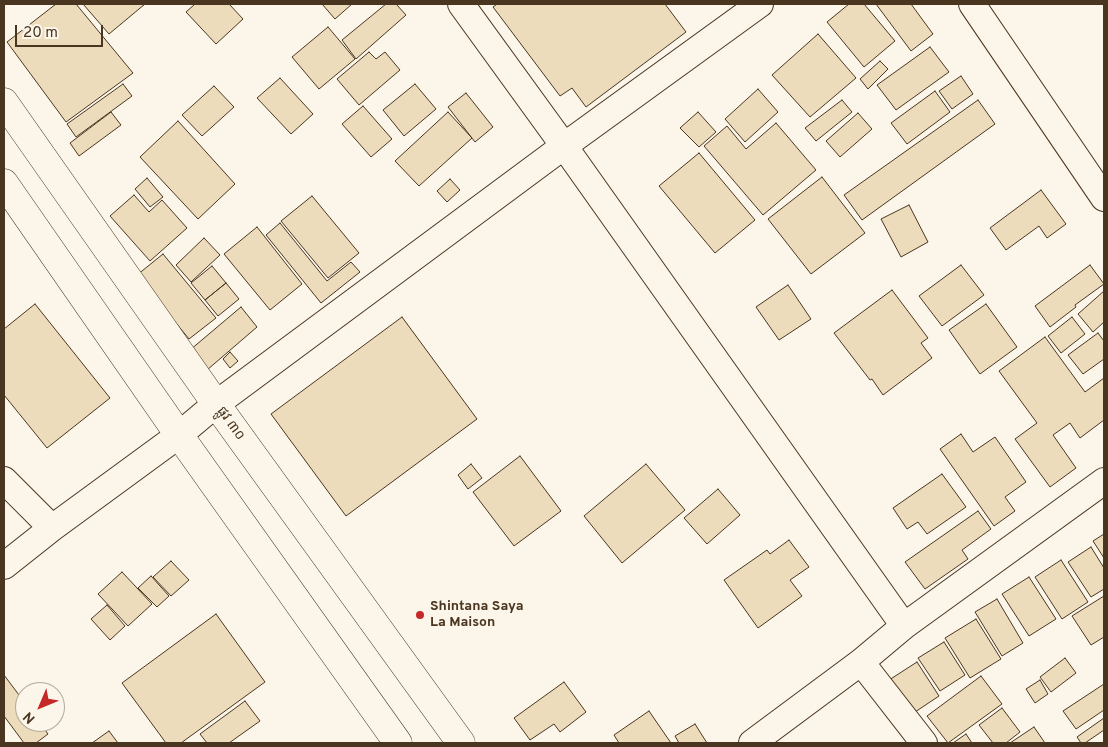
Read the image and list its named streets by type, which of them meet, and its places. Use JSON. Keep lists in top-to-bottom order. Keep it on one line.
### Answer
{"streets":{"street":["ផ្លូវ ៣០"]},"places":["Shintana Saya La Maison"],"scale_bar":"20 m","north":"bottom left"}
